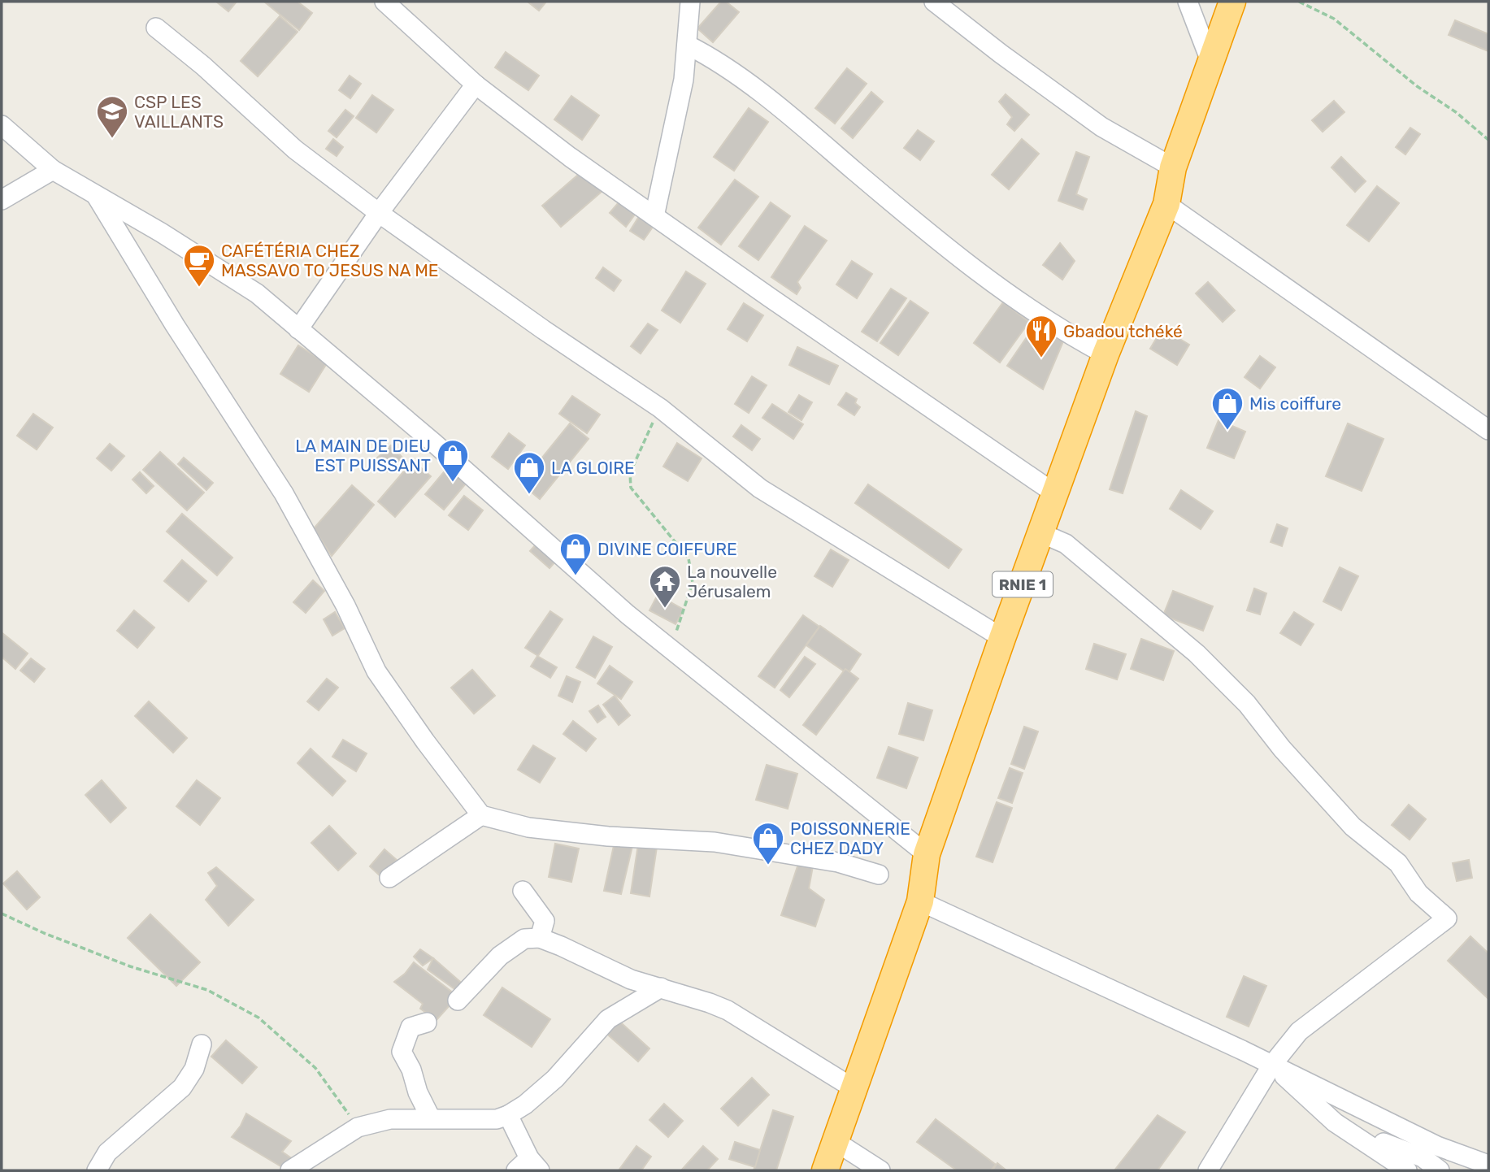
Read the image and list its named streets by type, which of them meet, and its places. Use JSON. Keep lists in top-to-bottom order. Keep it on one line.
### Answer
{"streets":{"highway":["RNIE 1"]},"places":{"school or university":["CSP LES VAILLANTS"],"cafe":["CAFÉTÉRIA CHEZ MASSAVO TO JESUS NA ME"],"restaurant":["Gbadou tchéké"],"shop":["Mis coiffure","LA MAIN DE DIEU EST PUISSANT","LA GLOIRE","DIVINE COIFFURE","POISSONNERIE CHEZ DADY"],"temple":["La nouvelle Jérusalem"]}}
